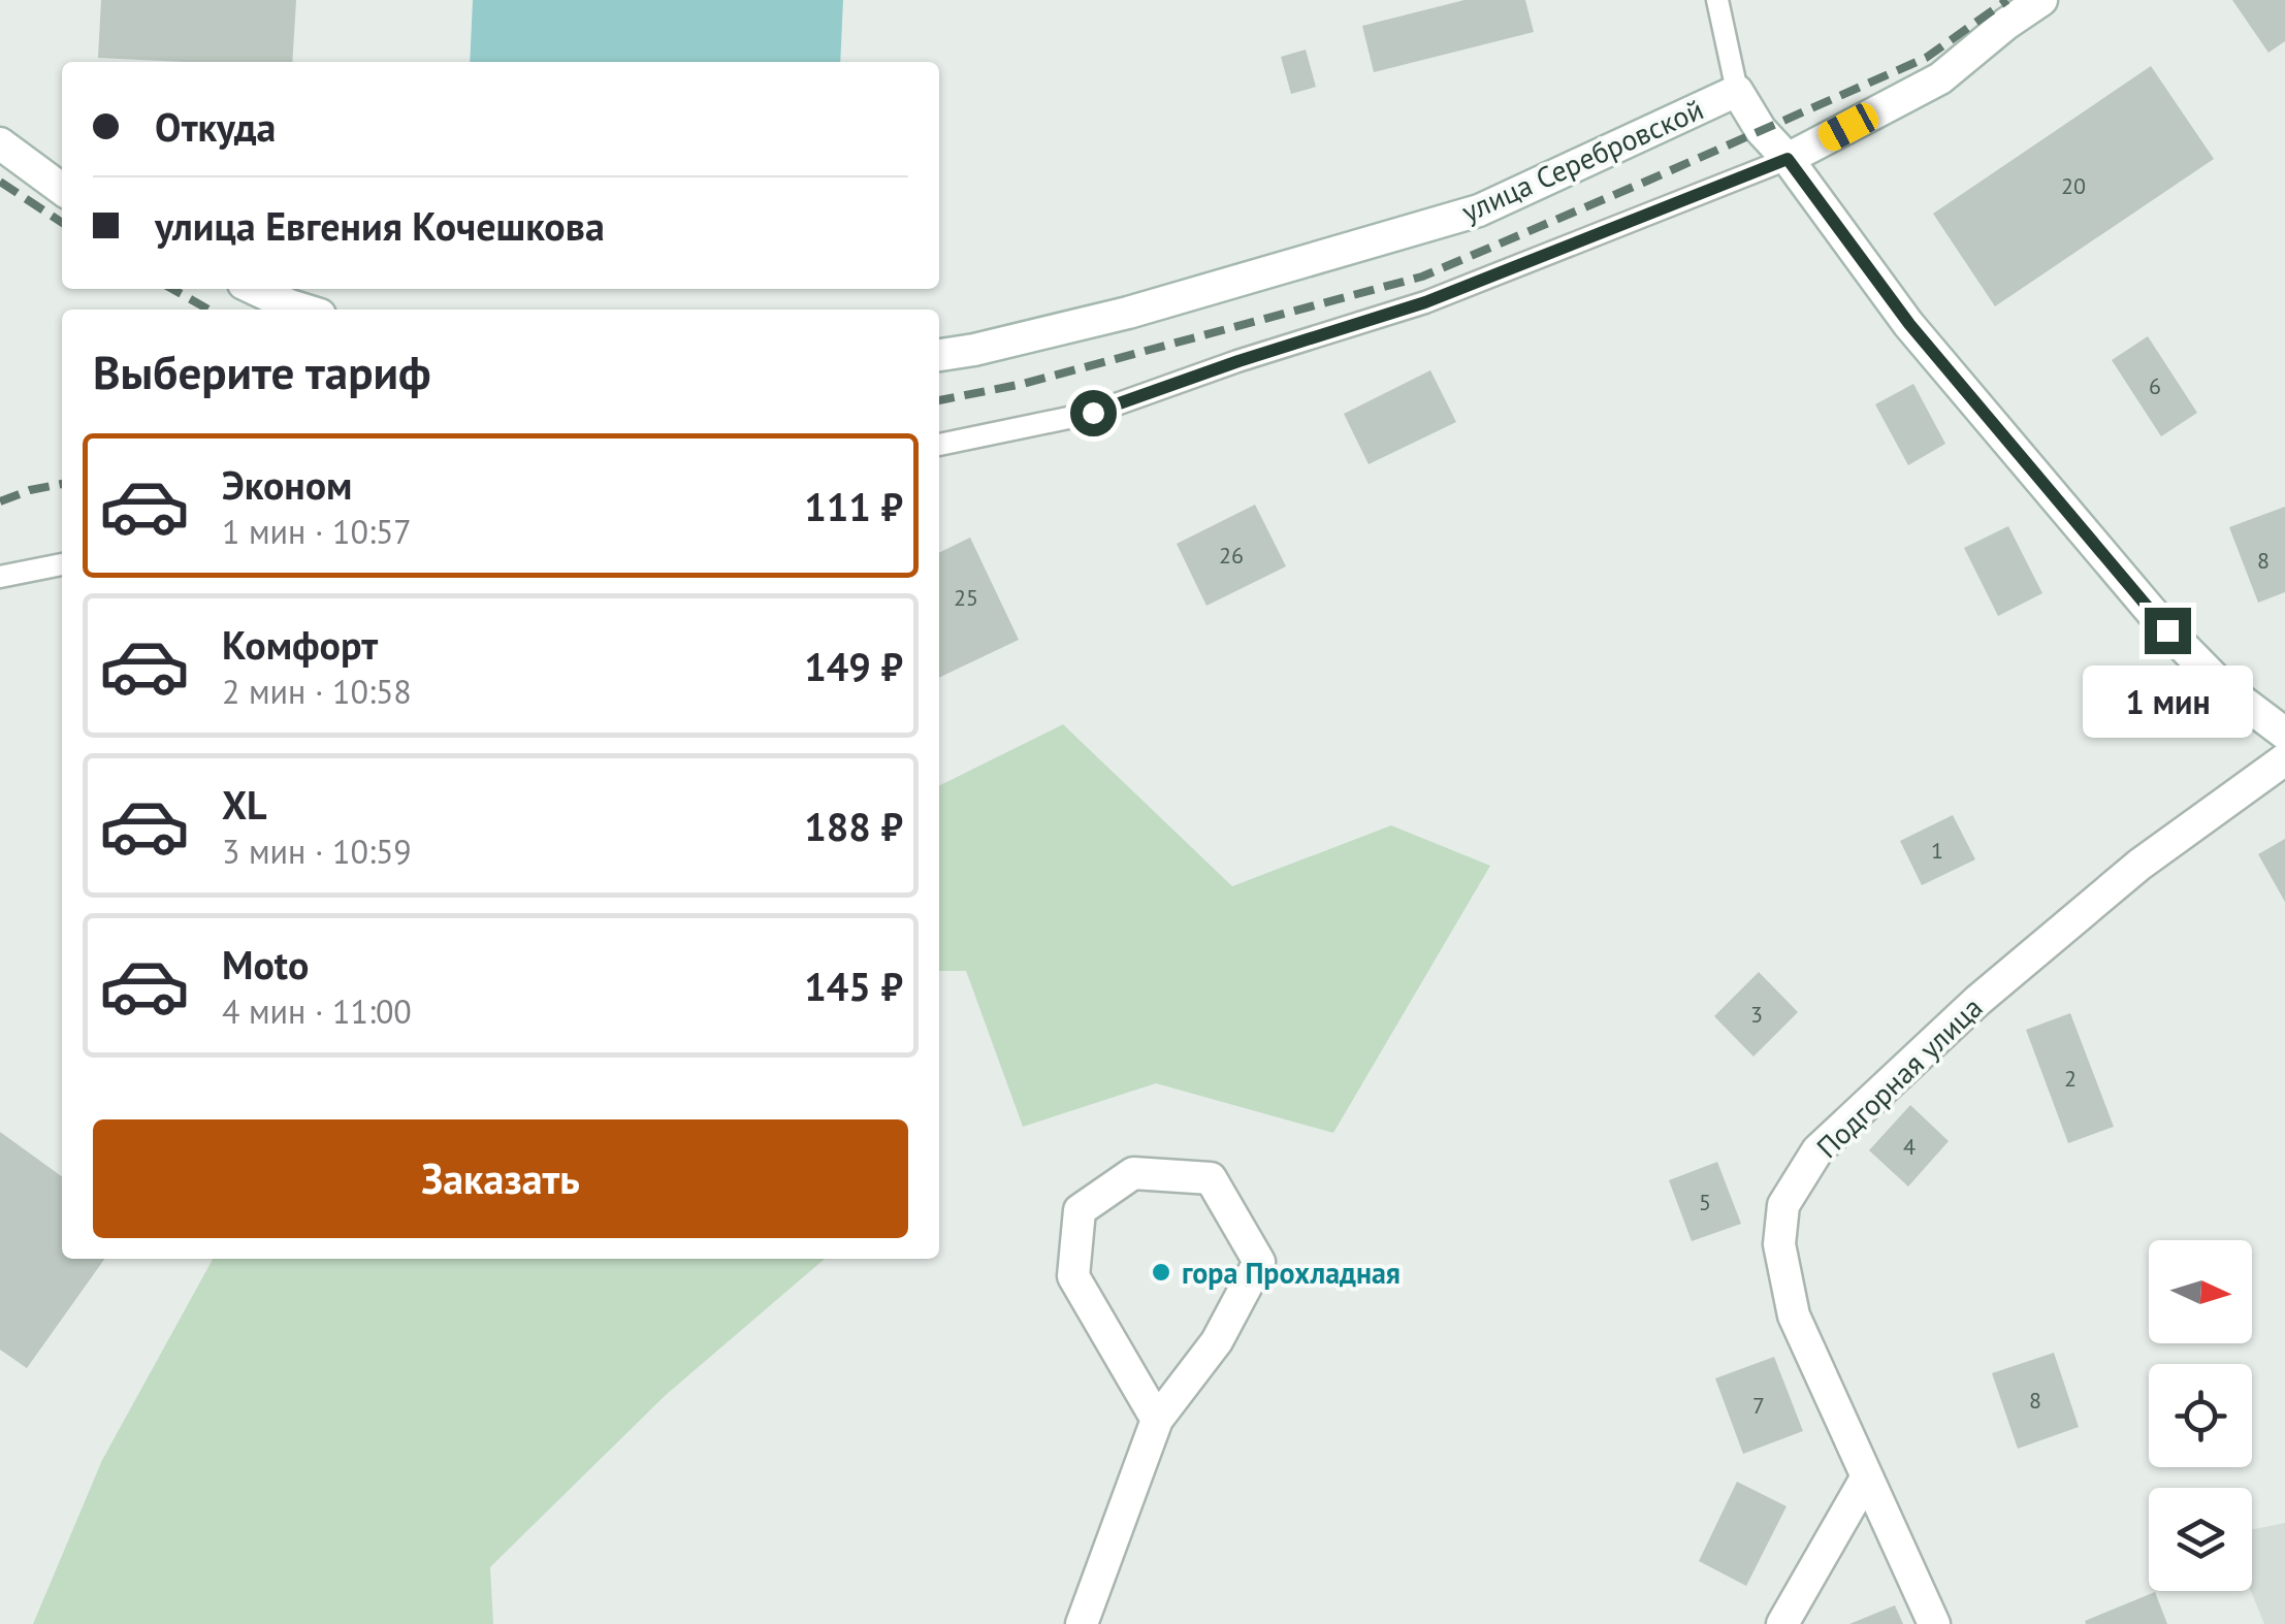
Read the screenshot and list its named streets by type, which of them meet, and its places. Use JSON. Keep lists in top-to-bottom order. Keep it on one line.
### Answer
{"streets":{"street":["улица Серебровской","Подгорная улица"]},"places":["гора Прохладная"],"house_numbers":["20","6","26","8","25","1","3","2","4","5","8","7"],"north":"right","page":{"banner":["Откуда","улица Евгения Кочешкова"],"heading":"Выберите тариф","list":[{"name":"Эконом","note":"1 мин · 10:57","value":"111 ₽"},{"name":"Комфорт","note":"2 мин · 10:58","value":"149 ₽"},{"name":"XL","note":"3 мин · 10:59","value":"188 ₽"},{"name":"Moto","note":"4 мин · 11:00","value":"145 ₽"}],"bubble":"1 мин","buttons":"Заказать"}}
